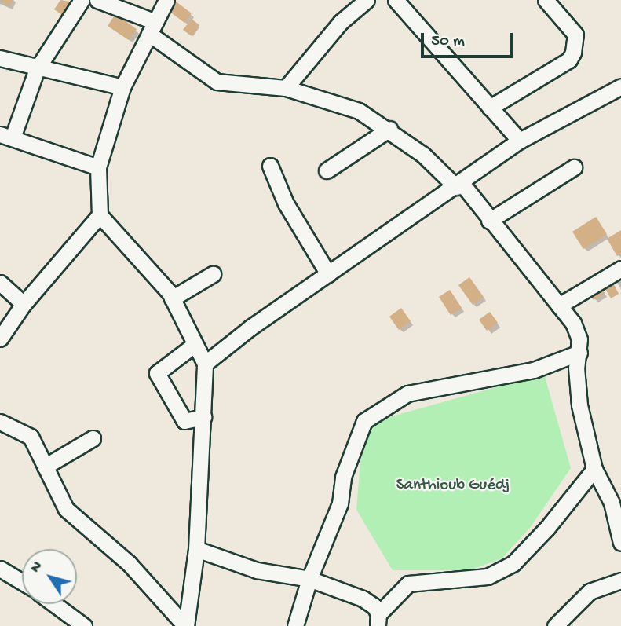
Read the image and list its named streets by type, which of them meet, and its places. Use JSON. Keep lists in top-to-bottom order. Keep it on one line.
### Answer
{"parks":["Santhioub Guédj"],"scale_bar":"50 m","north":"top left"}
